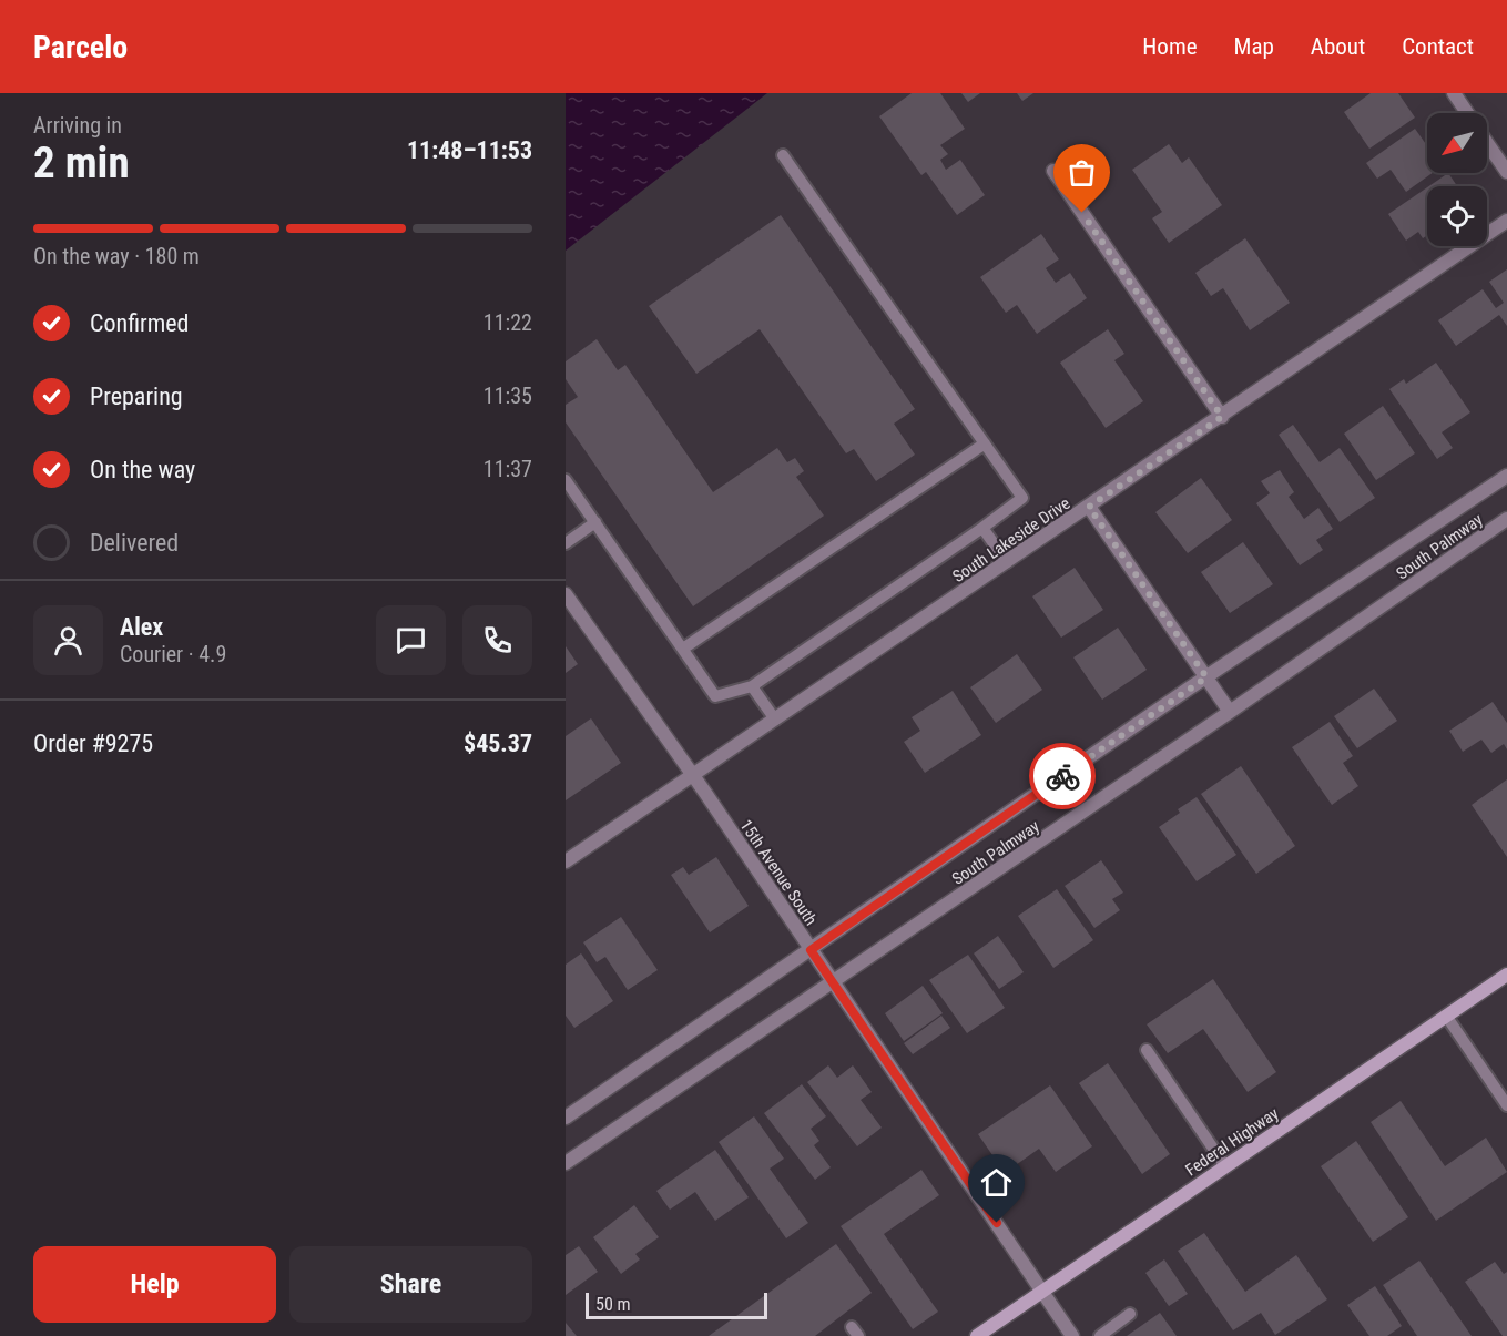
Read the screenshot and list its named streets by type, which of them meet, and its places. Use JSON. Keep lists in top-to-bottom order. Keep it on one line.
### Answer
{"streets":{"main road":["Federal Highway"],"street":["South Lakeside Drive","South Palmway","15th Avenue South"]},"crossings":[["South Lakeside Drive","15th Avenue South"],["South Palmway","15th Avenue South"],["15th Avenue South","Federal Highway"]],"scale_bar":"50 m","north":"bottom left","page":{"header":"Parcelo","nav":["Home","Map","About","Contact"],"heading":["2 min","Arriving in","11:48–11:53"],"panel":["Alex","Courier · 4.9","Order #9275","$45.37"],"bar":"On the way · 180 m","list":[["Confirmed","11:22"],["Preparing","11:35"],["On the way","11:37"],"Delivered"],"buttons":["Help","Share"],"scale":"50 m"}}
